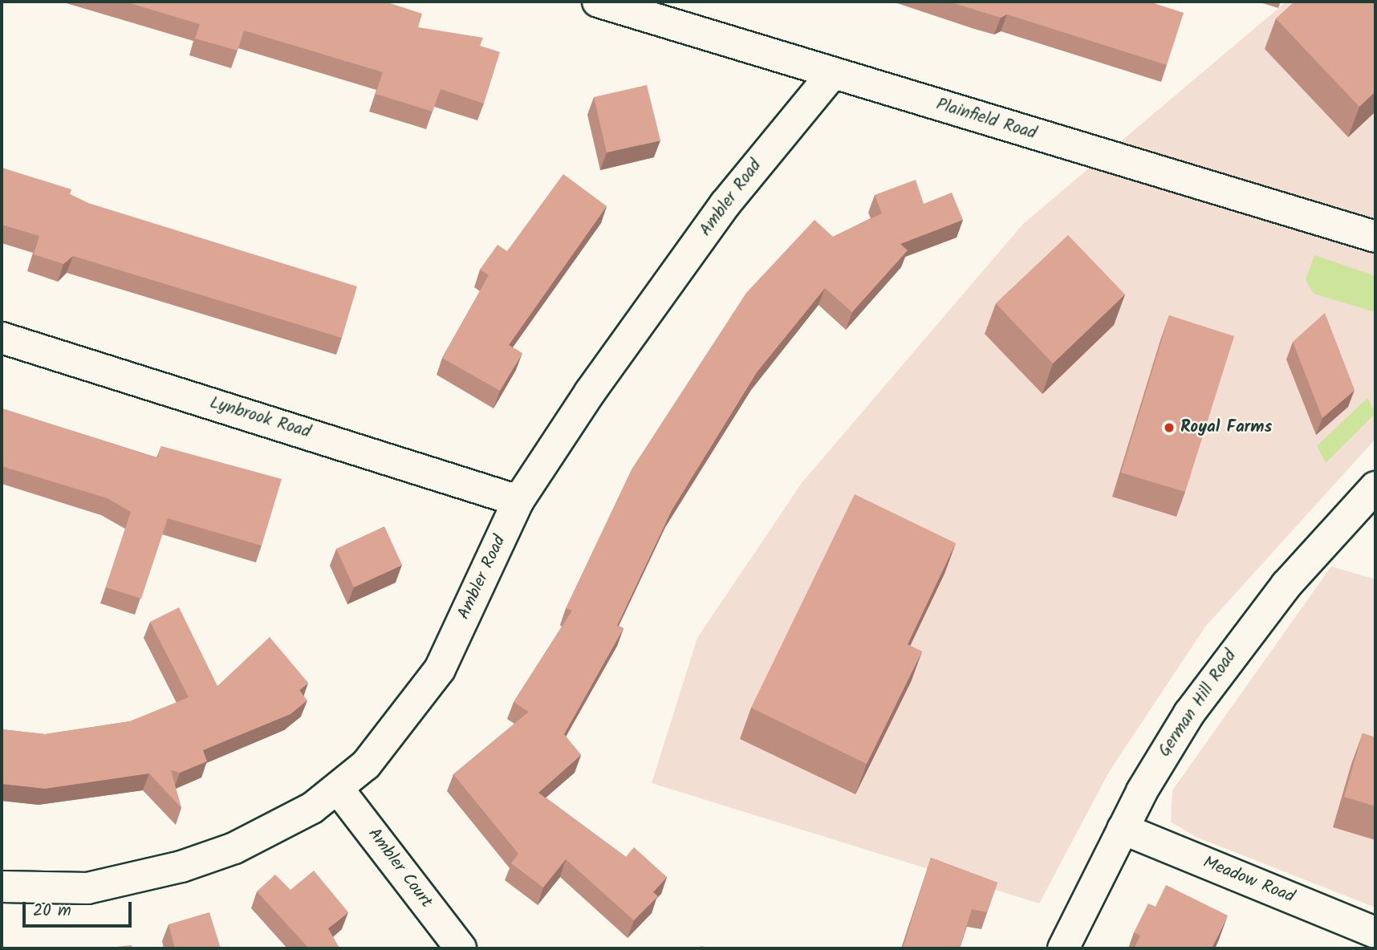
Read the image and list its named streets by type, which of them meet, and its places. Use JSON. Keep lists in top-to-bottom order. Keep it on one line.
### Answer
{"streets":{"street":["Plainfield Road","Ambler Road","Lynbrook Road","German Hill Road","Ambler Court","Meadow Road"]},"crossings":[["Plainfield Road","Ambler Road"],["Ambler Road","Lynbrook Road"],["Ambler Road","Ambler Court"],["German Hill Road","Meadow Road"]],"places":["Royal Farms"],"scale_bar":"20 m"}
